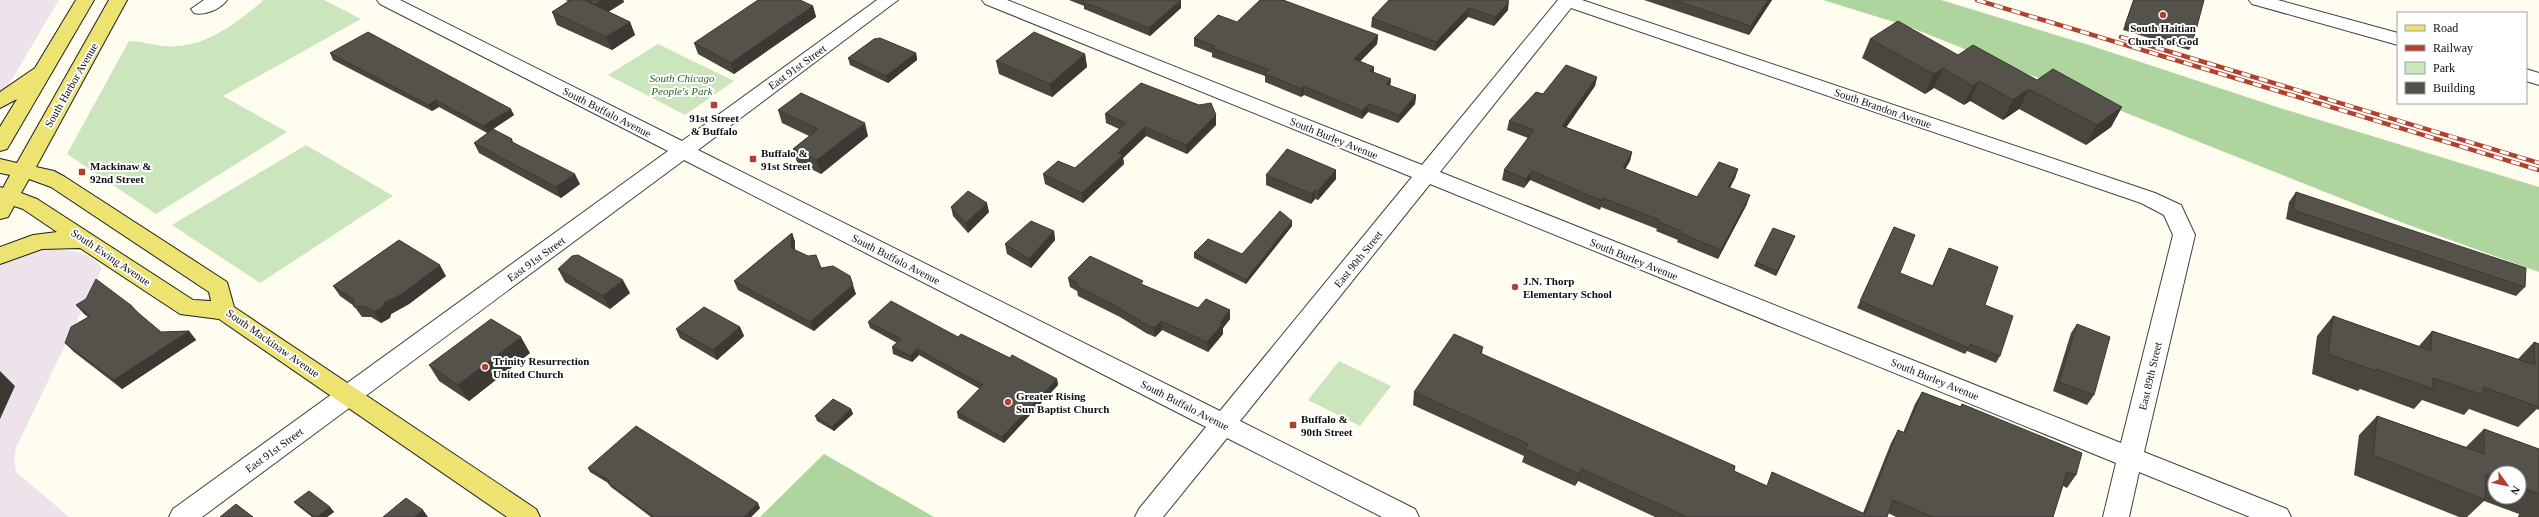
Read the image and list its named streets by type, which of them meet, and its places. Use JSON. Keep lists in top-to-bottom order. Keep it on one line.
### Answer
{"streets":{"main road":["South Harbor Avenue","South Ewing Avenue","South Mackinaw Avenue"],"street":["East 91st Street","South Brandon Avenue","South Buffalo Avenue","South Burley Avenue","East 90th Street","East 89th Street"]},"crossings":[["East 91st Street","South Buffalo Avenue"],["East 91st Street","South Mackinaw Avenue"],["South Harbor Avenue","South Ewing Avenue"],["South Harbor Avenue","South Mackinaw Avenue"],["South Brandon Avenue","East 90th Street"],["South Brandon Avenue","East 89th Street"],["South Buffalo Avenue","East 90th Street"],["South Burley Avenue","East 90th Street"],["South Burley Avenue","East 89th Street"],["South Ewing Avenue","South Mackinaw Avenue"]],"parks":["South Chicago People's Park"],"places":{"other":["South Haitian Church of God","J.N. Thorp Elementary School","Trinity Resurrection United Church","Greater Rising Sun Baptist Church"],"transit":["91st Street & Buffalo","Buffalo & 91st Street","Mackinaw & 92nd Street","Buffalo & 90th Street"]},"legend":["Road","Railway","Park","Building"],"north":"bottom right"}
